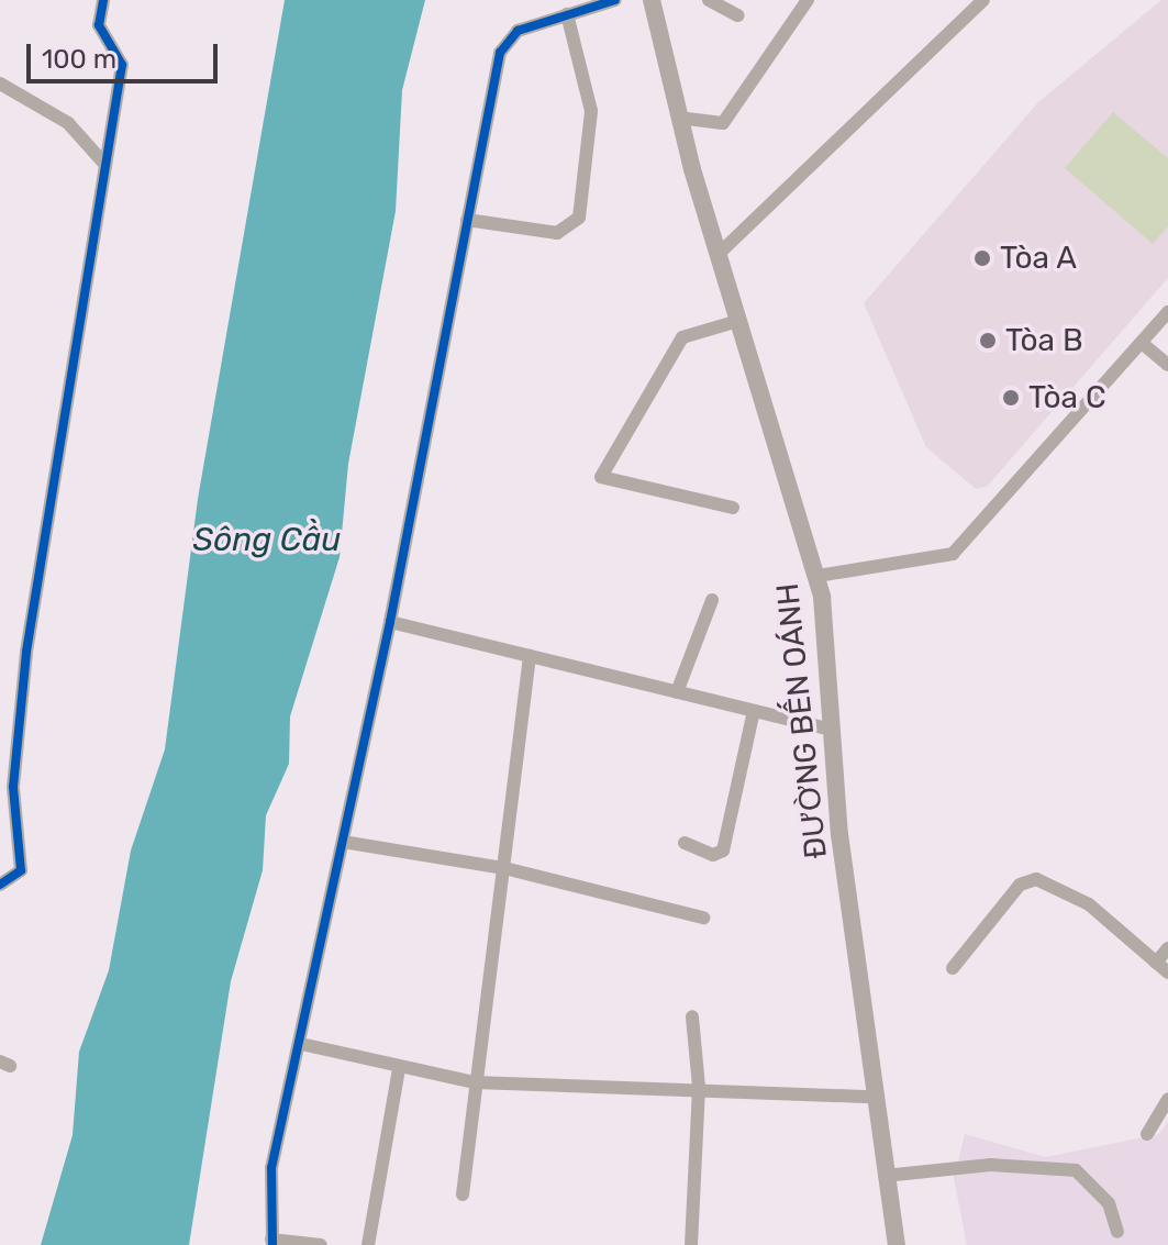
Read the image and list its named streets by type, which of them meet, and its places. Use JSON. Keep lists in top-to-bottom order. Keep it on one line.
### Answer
{"streets":{"main road":["ĐƯỜNG BẾN OÁNH"]},"water":["Sông Cầu"],"places":["Tòa A","Tòa B","Tòa C"],"scale_bar":"100 m"}
